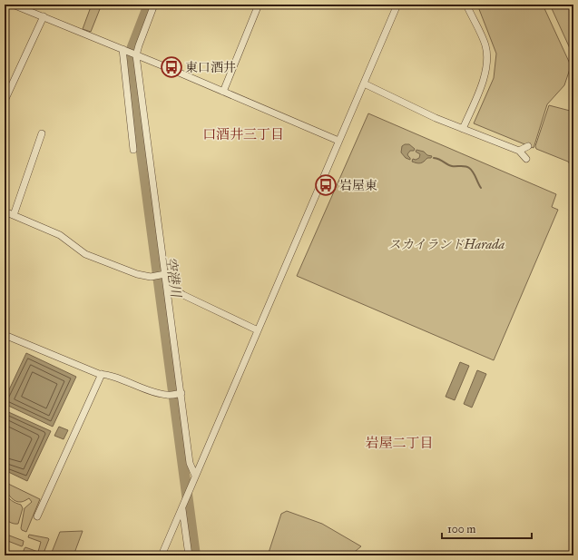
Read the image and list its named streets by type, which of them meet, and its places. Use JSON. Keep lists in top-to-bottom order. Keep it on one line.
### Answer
{"districts":["口酒井三丁目","岩屋二丁目"],"water":["空港川"],"parks":["スカイランドHarada"],"places":{"bus stop":["東口酒井","岩屋東"]},"scale_bar":"100 m"}
